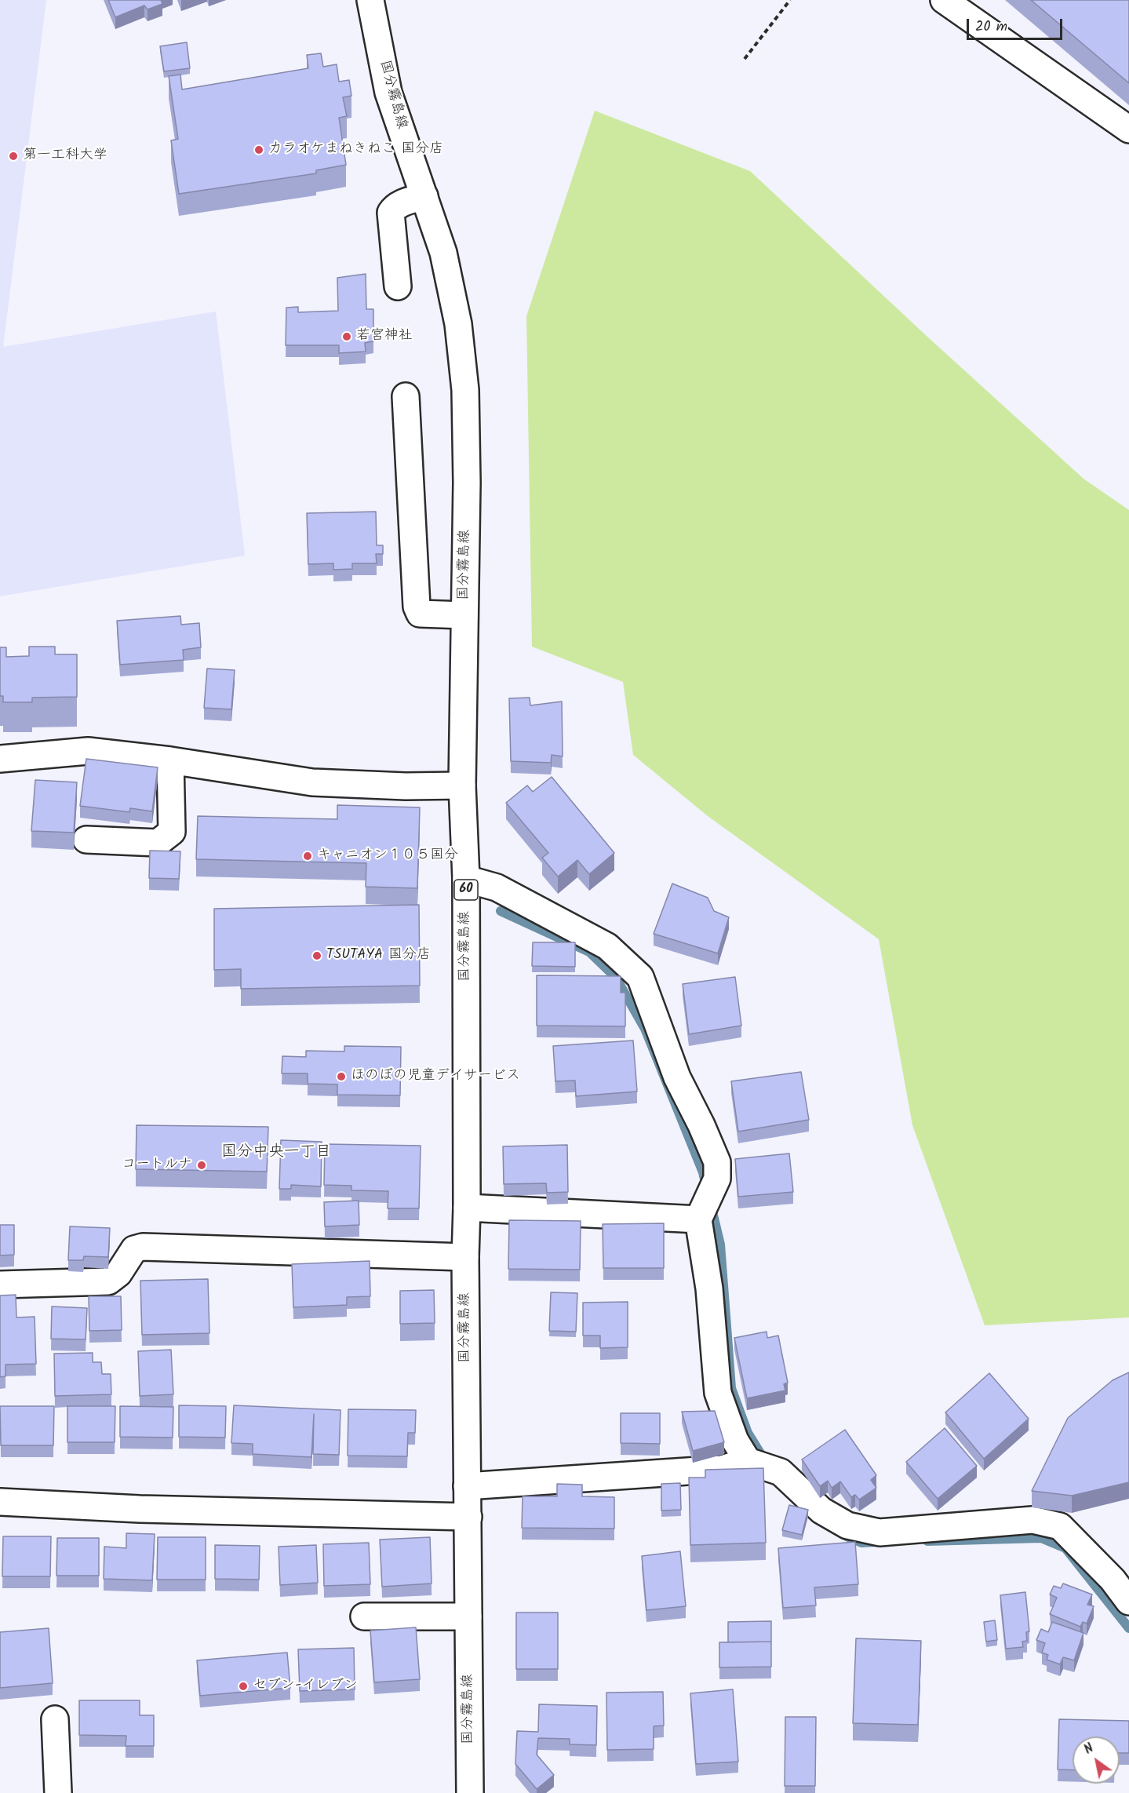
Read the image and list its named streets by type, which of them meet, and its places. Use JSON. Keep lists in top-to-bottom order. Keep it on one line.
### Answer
{"streets":{"street":["国分霧島線","60"]},"districts":["国分中央一丁目"],"places":["カラオケまねきねこ 国分店","第一工科大学","若宮神社","キャニオン１０５国分","TSUTAYA 国分店","ほのぼの児童デイサービス","コートルナ","セブン-イレブン"],"scale_bar":"20 m","north":"top left"}
